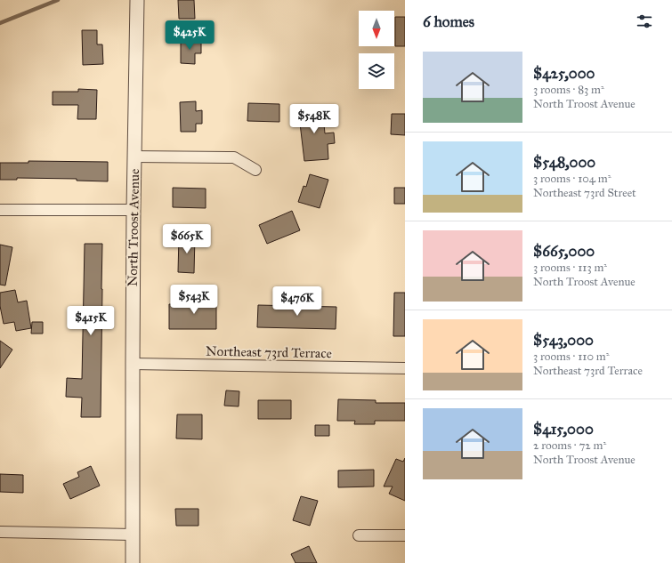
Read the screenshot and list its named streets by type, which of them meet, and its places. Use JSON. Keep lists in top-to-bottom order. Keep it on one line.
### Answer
{"streets":{"street":["North Troost Avenue","Northeast 73rd Terrace"]},"crossings":[["North Troost Avenue","Northeast 73rd Terrace"]],"north":"bottom","page":{"heading":"6 homes","price":["$425K","$548K","$665K","$543K","$476K","$415K"],"list":[{"name":"$425,000","note":"3 rooms · 83 m² · North Troost Avenue"},{"name":"$548,000","note":"3 rooms · 104 m² · Northeast 73rd Street"},{"name":"$665,000","note":"3 rooms · 113 m² · North Troost Avenue"},{"name":"$543,000","note":"3 rooms · 110 m² · Northeast 73rd Terrace"},{"name":"$415,000","note":"2 rooms · 72 m² · North Troost Avenue"}]}}
